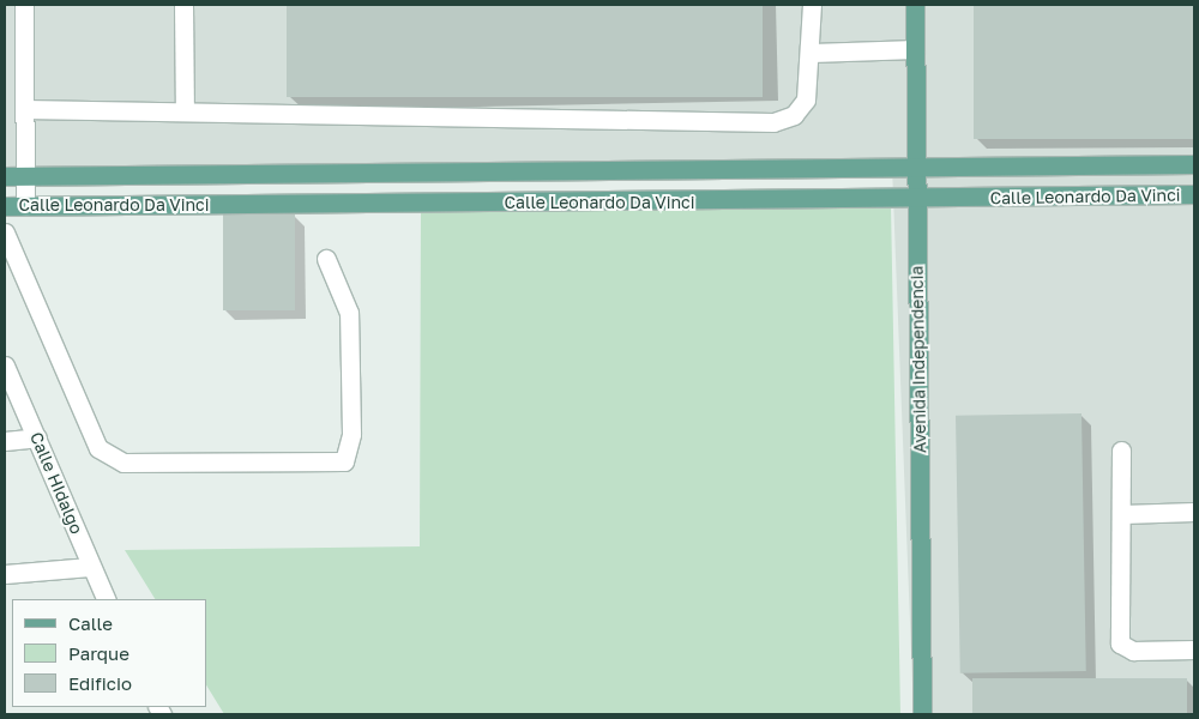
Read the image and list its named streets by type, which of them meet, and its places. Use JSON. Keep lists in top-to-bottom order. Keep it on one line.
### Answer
{"streets":{"main road":["Calle Leonardo Da Vinci","Avenida Independencia"],"street":["Calle HIdalgo"]},"crossings":[["Calle Leonardo Da Vinci","Avenida Independencia"]],"legend":["Calle","Parque","Edificio"]}
